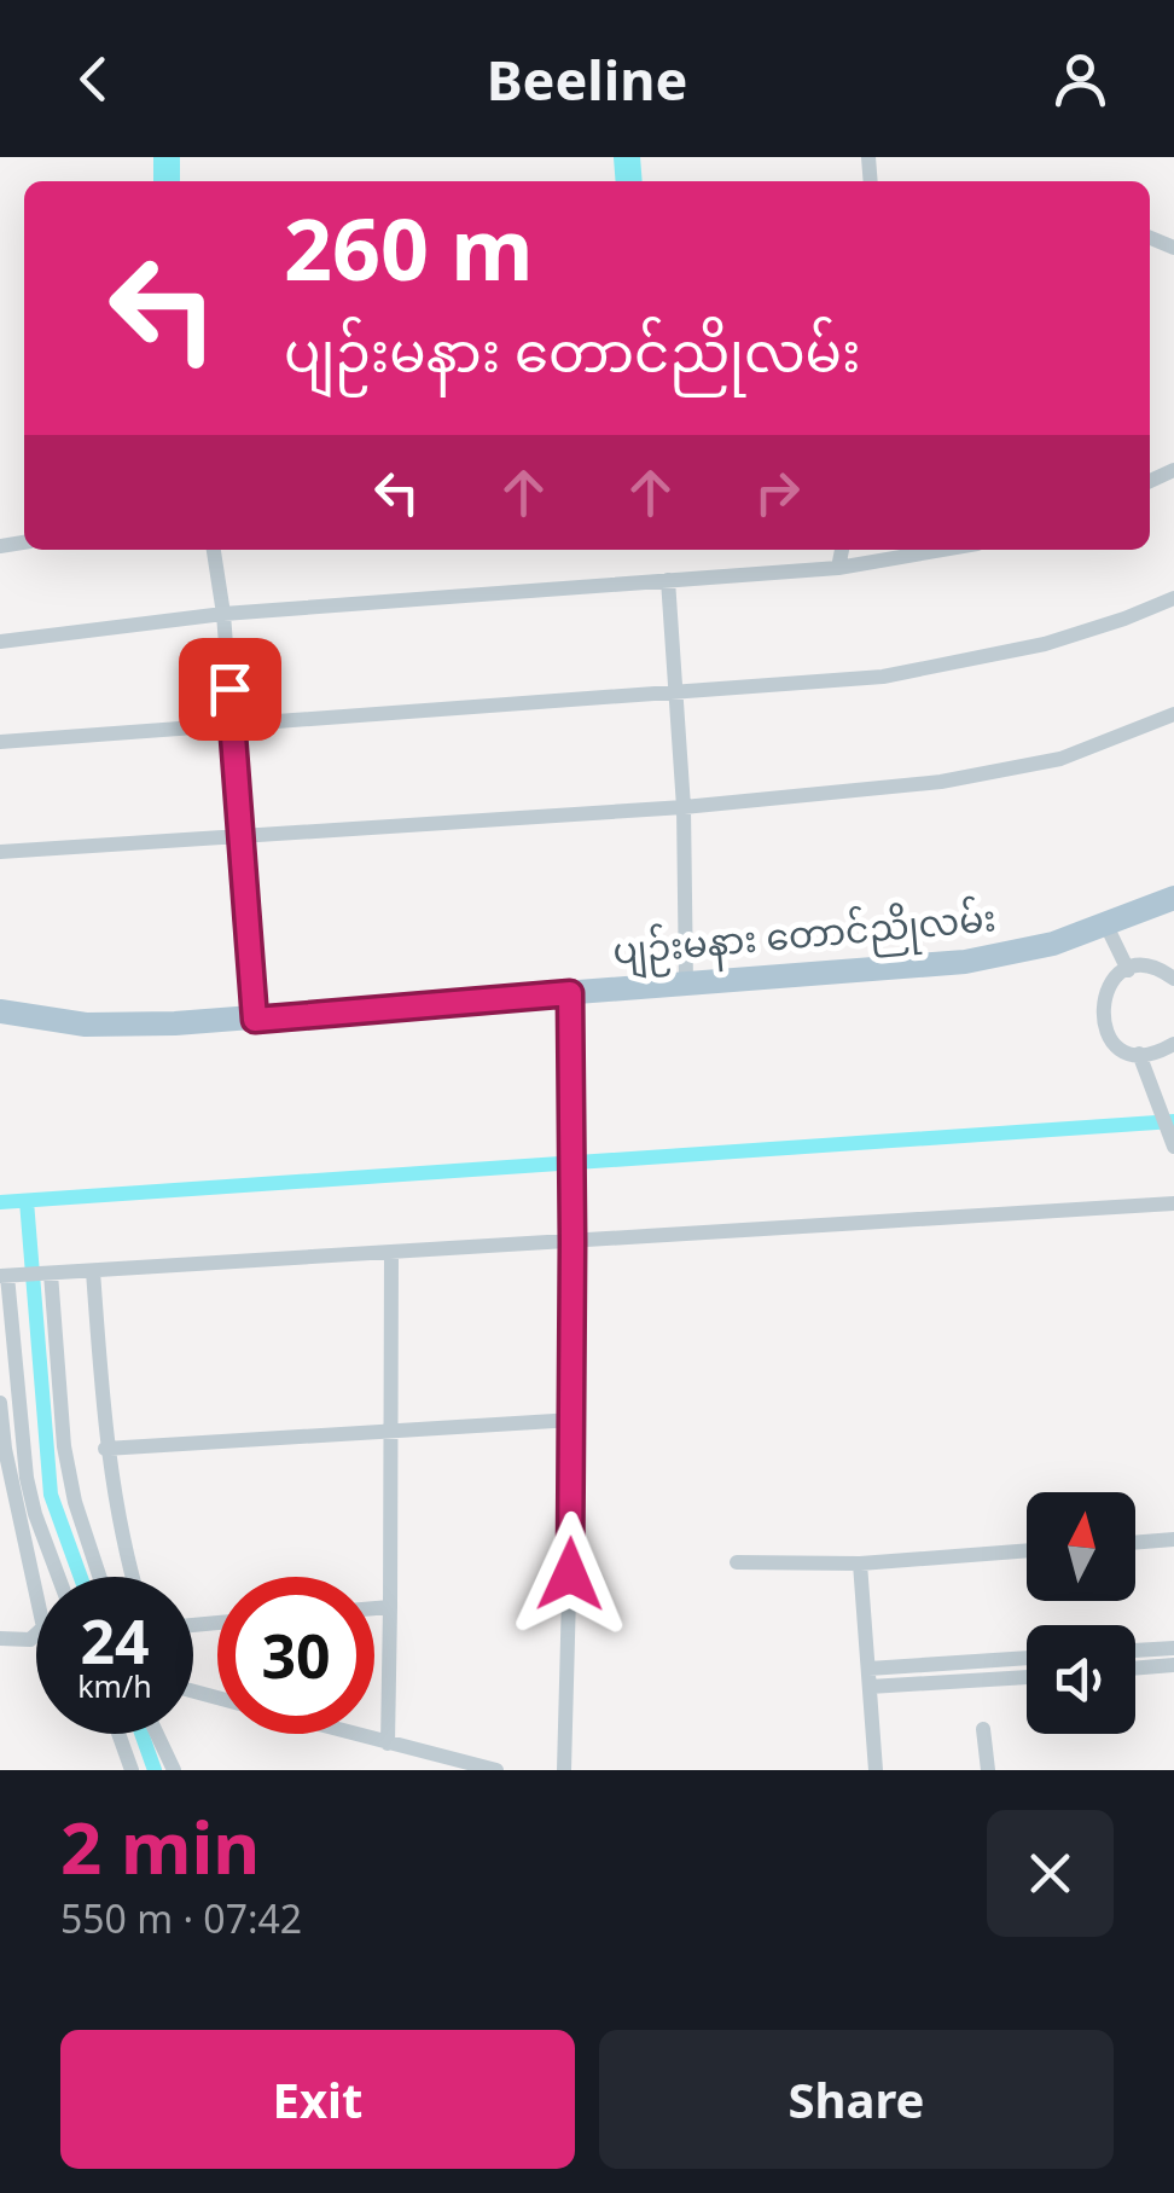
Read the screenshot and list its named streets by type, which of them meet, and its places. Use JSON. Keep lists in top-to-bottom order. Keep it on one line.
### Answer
{"streets":{"main road":["ပျဉ်းမနား တောင်ညိုလမ်း"]},"north":"top","page":{"header":"Beeline","turn":["260 m","ပျဉ်းမနား တောင်ညိုလမ်း"],"speed":"24 km/h","limit":"30","heading":["2 min","550 m · 07:42"],"buttons":["Exit","Share"]}}
